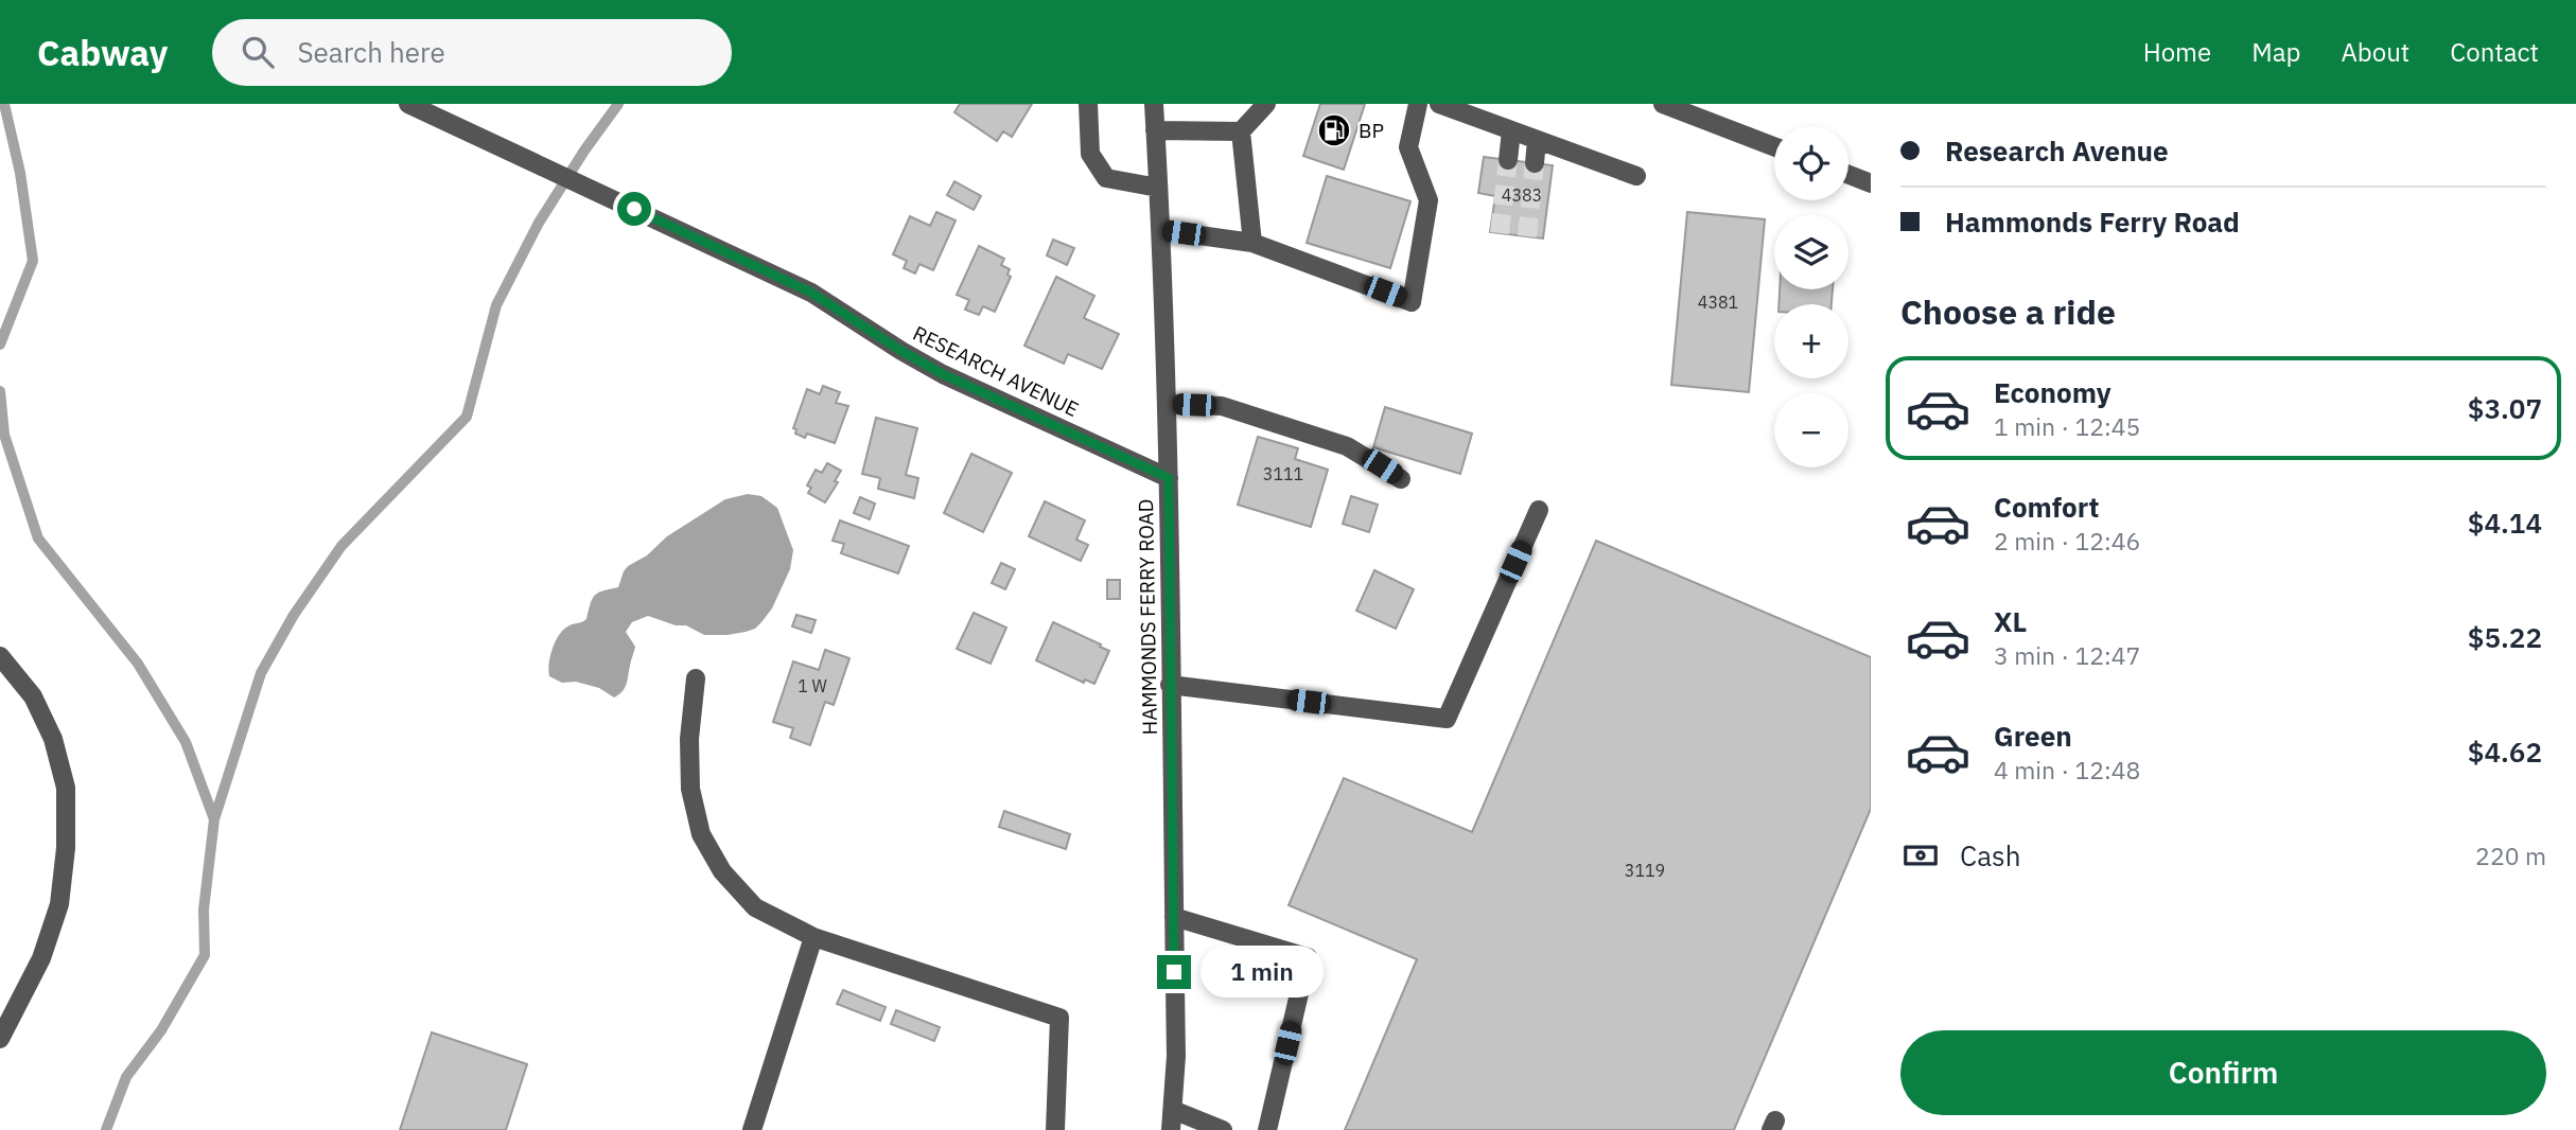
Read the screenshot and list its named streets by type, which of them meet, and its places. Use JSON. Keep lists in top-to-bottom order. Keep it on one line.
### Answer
{"streets":{"street":["RESEARCH AVENUE","HAMMONDS FERRY ROAD"]},"crossings":[["RESEARCH AVENUE","HAMMONDS FERRY ROAD"]],"places":{"fuel station":["BP"]},"house_numbers":["4383","4381","3111","1 W","3119"],"page":{"header":"Cabway","search":"Search here","nav":["Home","Map","About","Contact"],"banner":["Research Avenue","Hammonds Ferry Road"],"map_buttons":["+","−"],"heading":"Choose a ride","list":[{"name":"Economy","note":"1 min · 12:45","value":"$3.07"},{"name":"Comfort","note":"2 min · 12:46","value":"$4.14"},{"name":"XL","note":"3 min · 12:47","value":"$5.22"},{"name":"Green","note":"4 min · 12:48","value":"$4.62"}],"pay":["Cash","220 m"],"bubble":"1 min","buttons":"Confirm"}}
